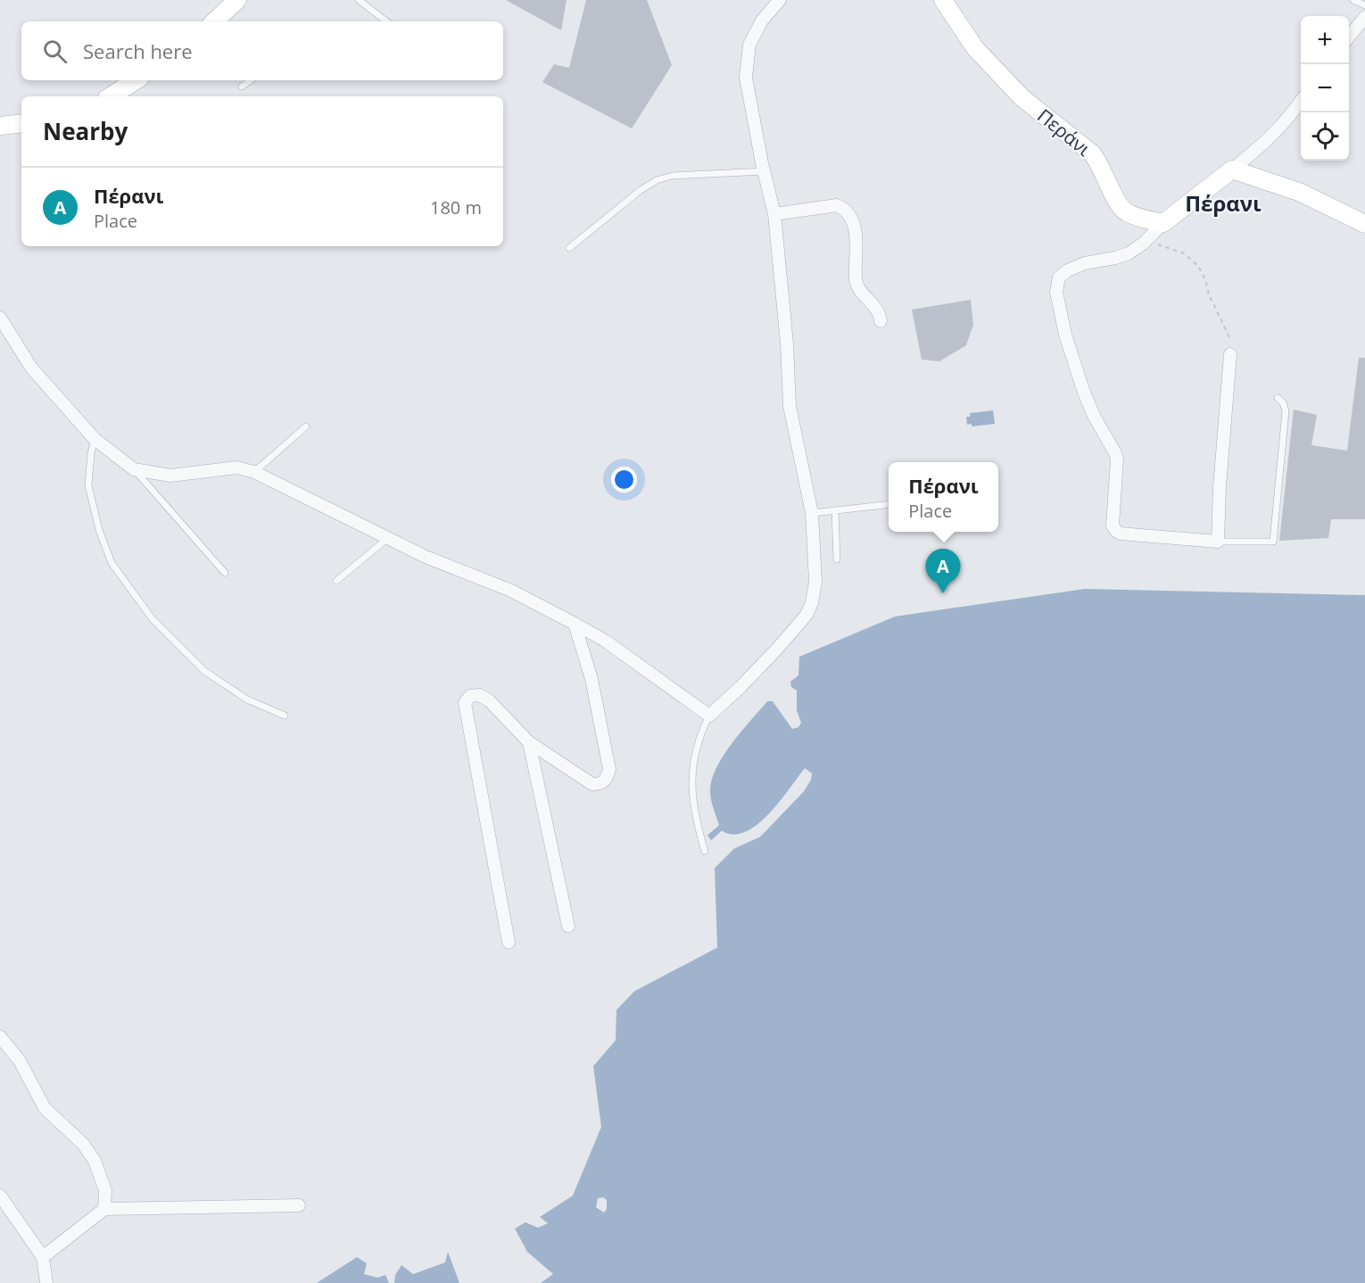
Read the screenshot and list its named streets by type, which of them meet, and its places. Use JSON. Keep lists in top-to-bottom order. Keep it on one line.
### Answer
{"streets":{"street":["Περάνι"]},"districts":["Πέρανι"],"page":{"map_buttons":["+","−"],"search":"Search here","heading":"Nearby","list":[{"mark":"A","name":"Πέρανι","note":"Place","value":"180 m"}],"popup":["Πέρανι","Place"],"pins":"A"}}
